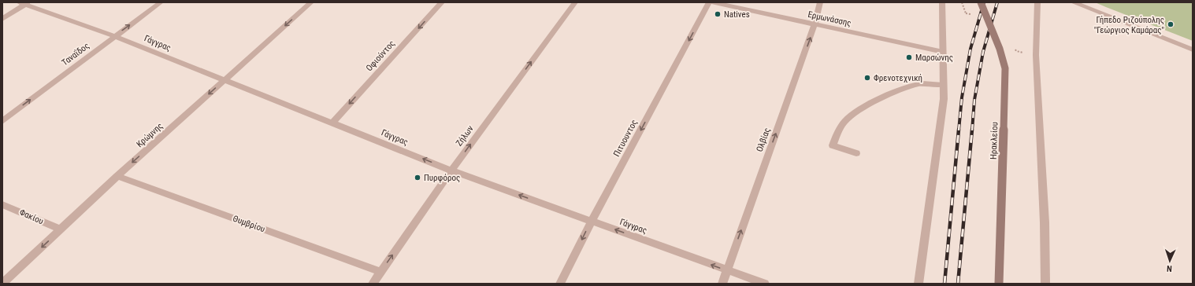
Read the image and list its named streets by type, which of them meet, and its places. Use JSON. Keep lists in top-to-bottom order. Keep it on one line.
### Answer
{"streets":{"main road":["Ηρακλείου"],"street":["Ερμωνάσσης","Γάγγρας","Ταναΐδος","Οφιούντος","Κρώμνης","Ζήλων","Πιτυουντος","Ολβίας","Φακίου","Θυμβρίου"]},"crossings":[["Ερμωνάσσης","Ολβίας"],["Γάγγρας","Ταναΐδος"],["Γάγγρας","Οφιούντος"],["Γάγγρας","Κρώμνης"],["Γάγγρας","Ζήλων"],["Γάγγρας","Πιτυουντος"],["Γάγγρας","Ολβίας"],["Κρώμνης","Φακίου"],["Κρώμνης","Θυμβρίου"],["Ζήλων","Θυμβρίου"]],"one_way":["Γάγγρας","Ταναΐδος","Οφιούντος","Κρώμνης","Ζήλων","Πιτυουντος","Ολβίας"],"places":["Natives","Γήπεδο Ριζούπολης \"Γεώργιος Καμάρας\"","Μαρσώνης","Φρενοτεχνική","Πυρφόρος"],"north":"bottom"}
